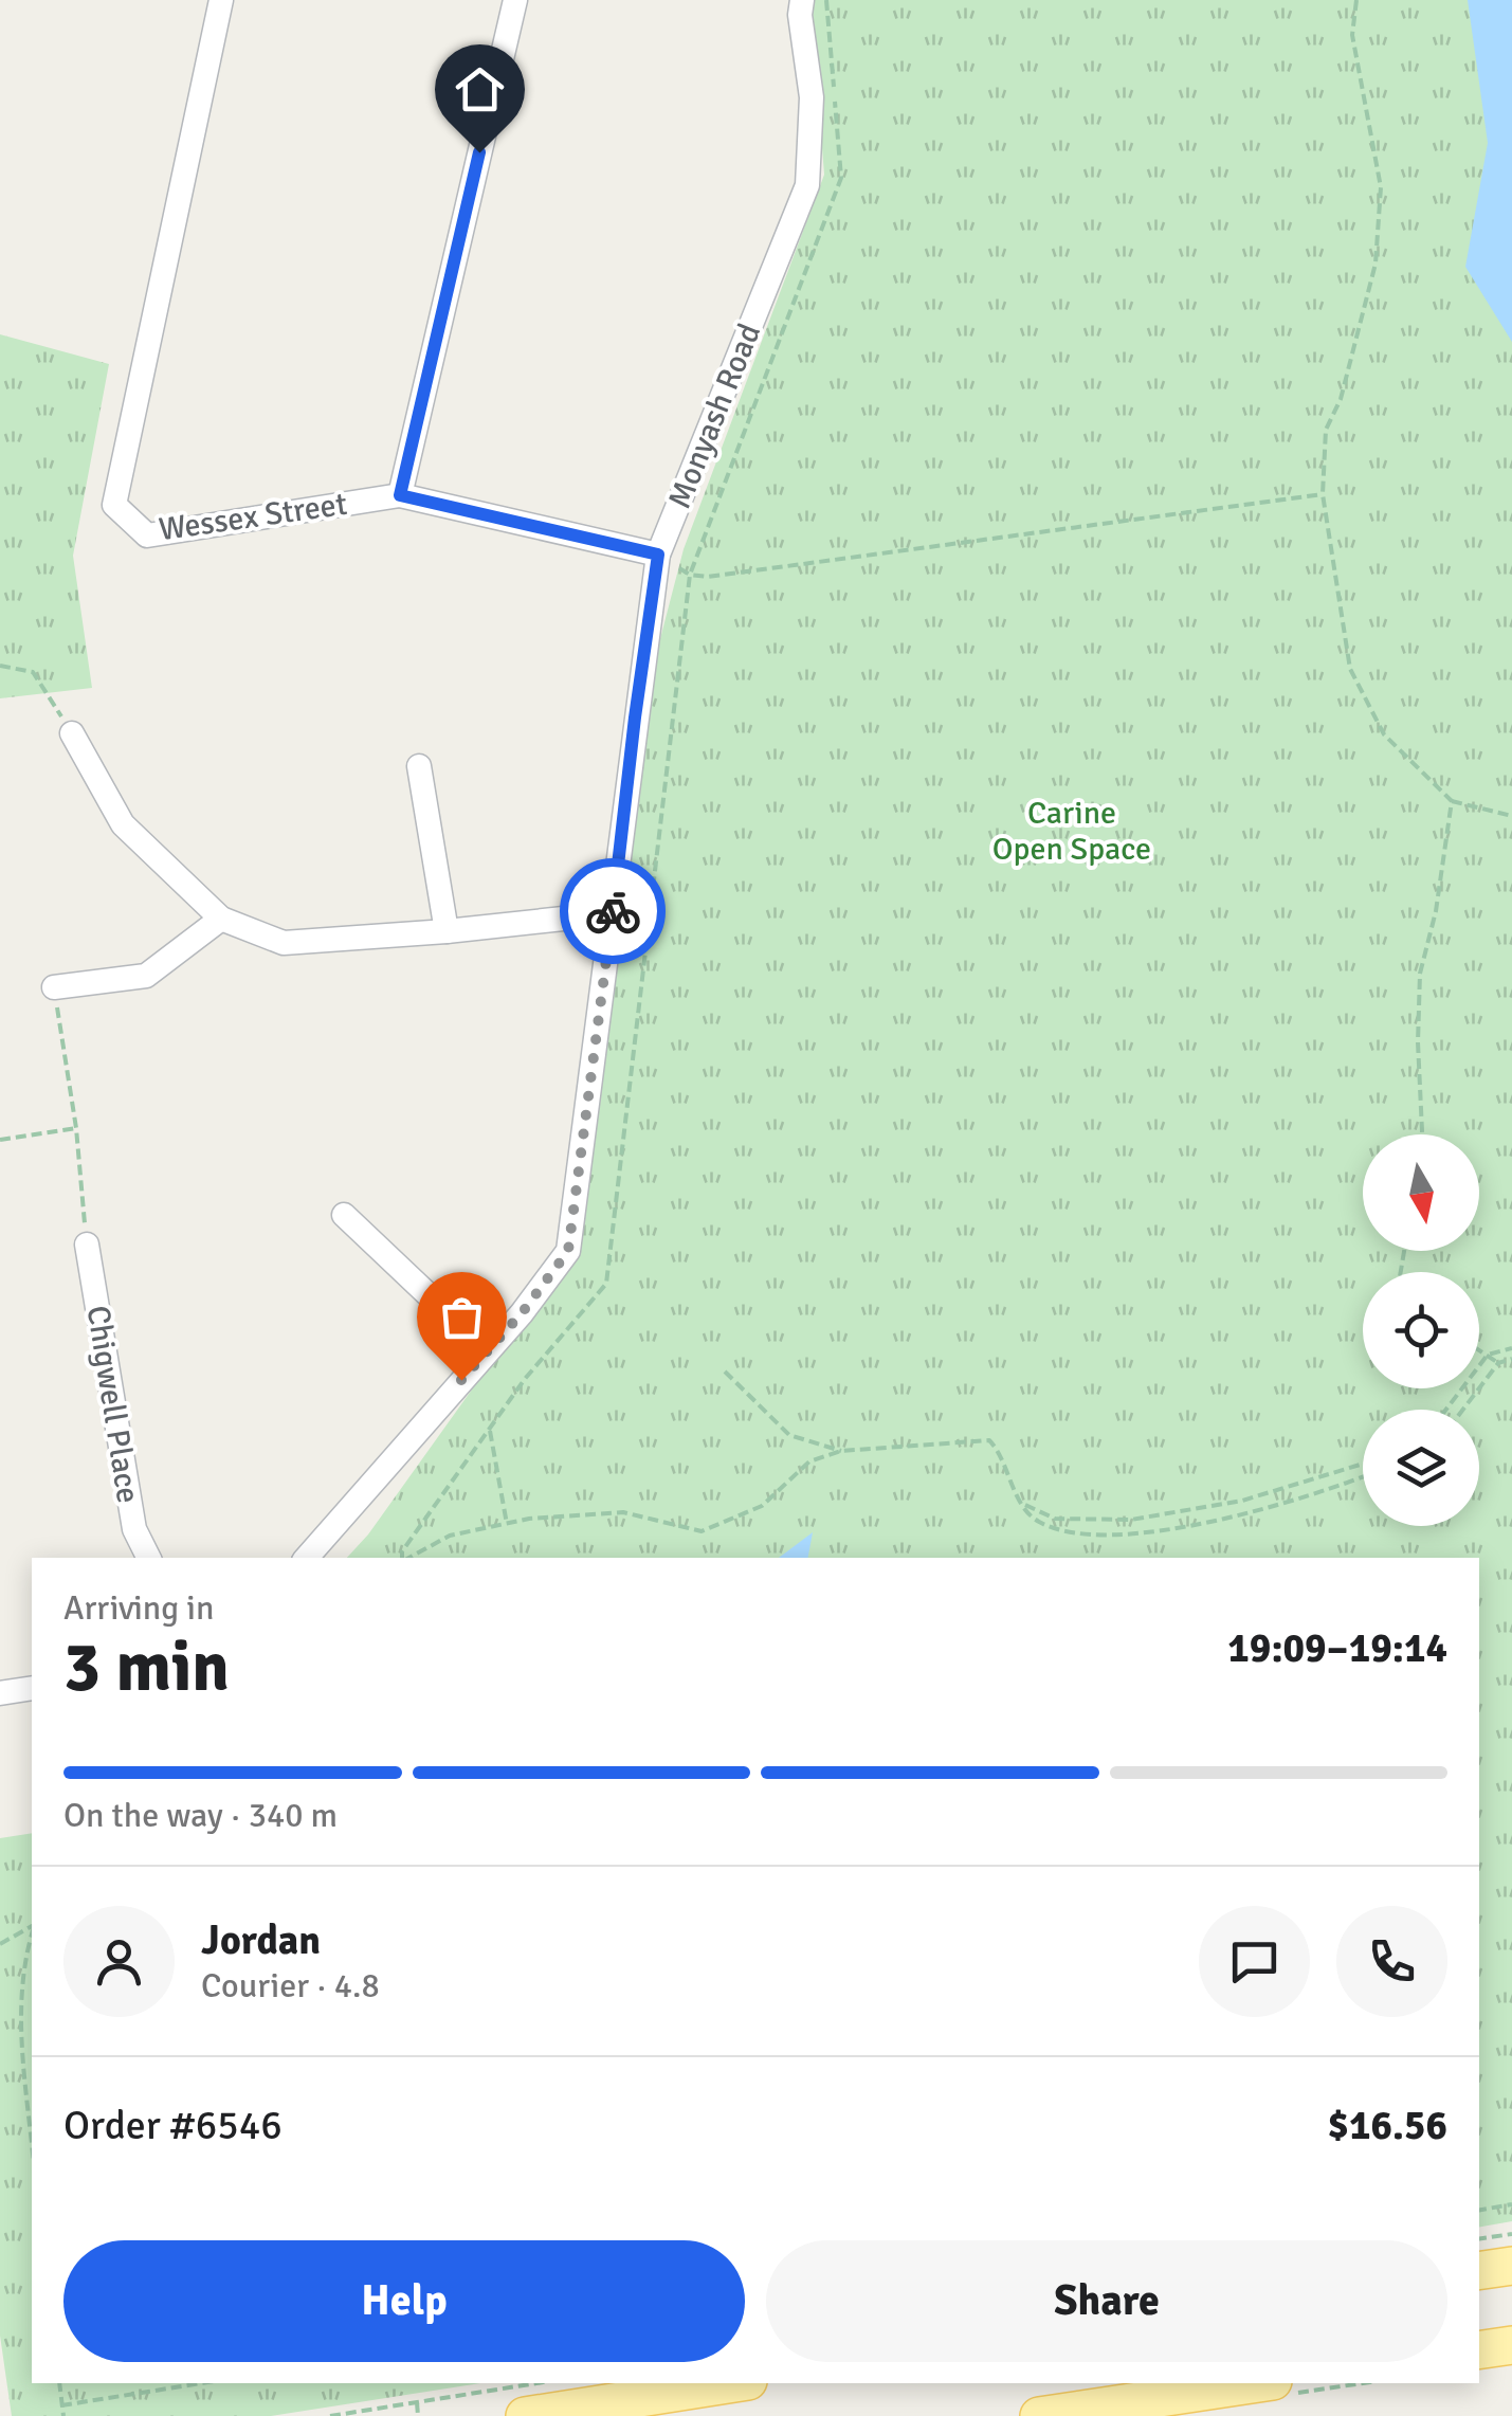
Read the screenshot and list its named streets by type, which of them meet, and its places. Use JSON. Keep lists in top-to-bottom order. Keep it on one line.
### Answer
{"streets":{"street":["Monyash Road","Wessex Street","Chigwell Place"]},"crossings":[["Monyash Road","Wessex Street"]],"parks":["Carine Open Space"],"north":"bottom","page":{"heading":["3 min","Arriving in","19:09–19:14"],"panel":["Jordan","Courier · 4.8","Order #6546","$16.56"],"bar":"On the way · 340 m","buttons":["Help","Share"]}}
